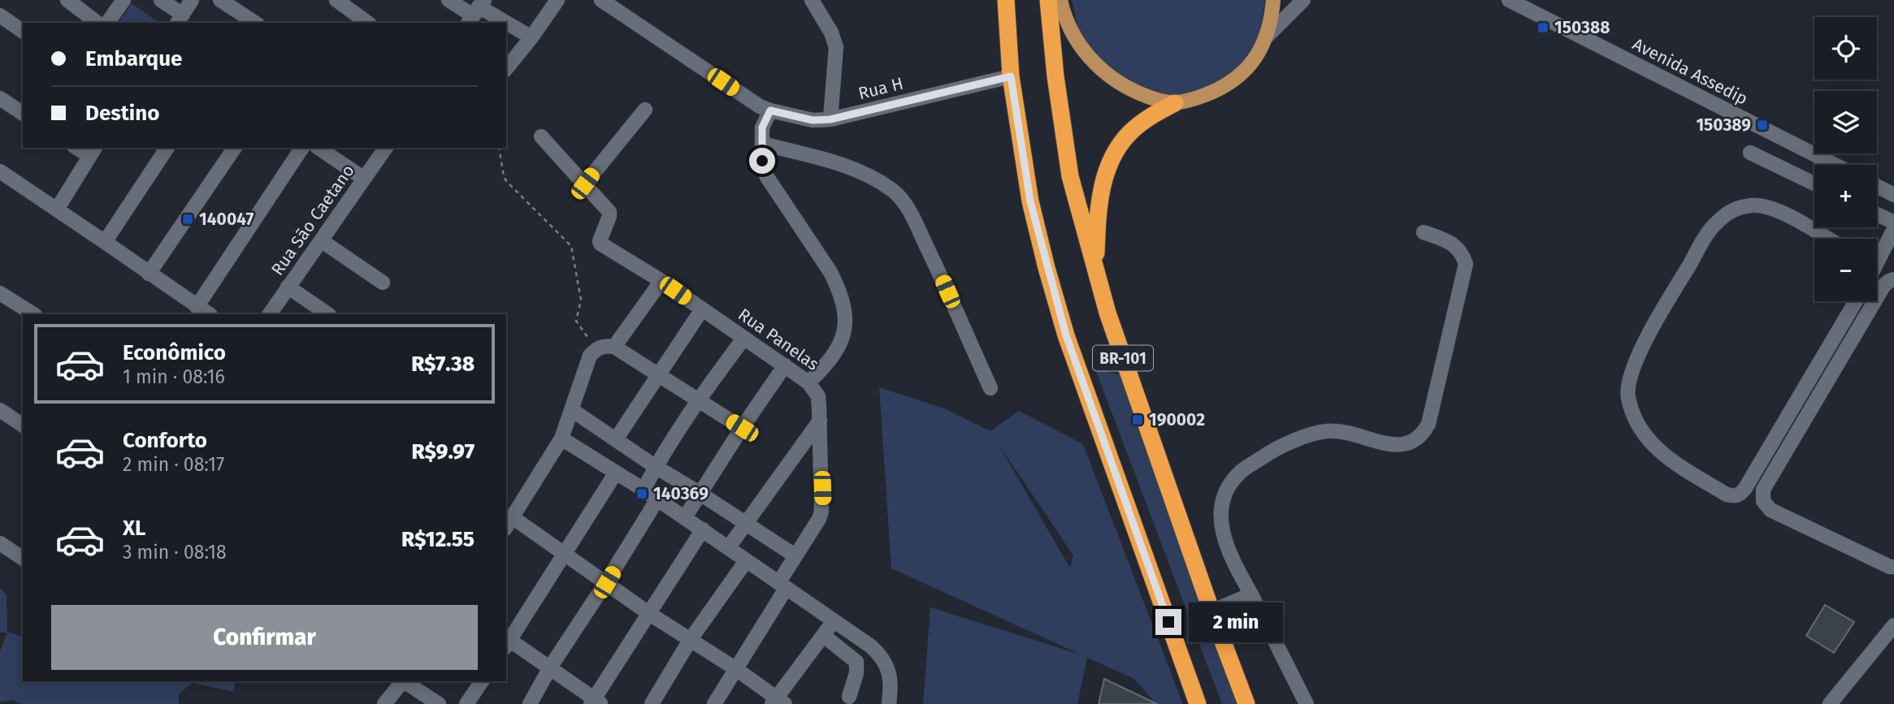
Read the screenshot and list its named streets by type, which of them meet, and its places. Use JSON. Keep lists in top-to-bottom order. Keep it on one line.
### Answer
{"streets":{"highway":["BR-101"],"street":["Avenida Assedip","Rua H","Rua São Caetano","Rua Panelas"]},"crossings":[["Rua H","BR-101"]],"places":{"transit":["150388","150389","140047","190002","140369"]},"page":{"map_buttons":["+","−"],"banner":["Embarque","Destino"],"list":[{"name":"Econômico","note":"1 min · 08:16","value":"R$7.38"},{"name":"Conforto","note":"2 min · 08:17","value":"R$9.97"},{"name":"XL","note":"3 min · 08:18","value":"R$12.55"}],"buttons":"Confirmar","bubble":"2 min"}}
